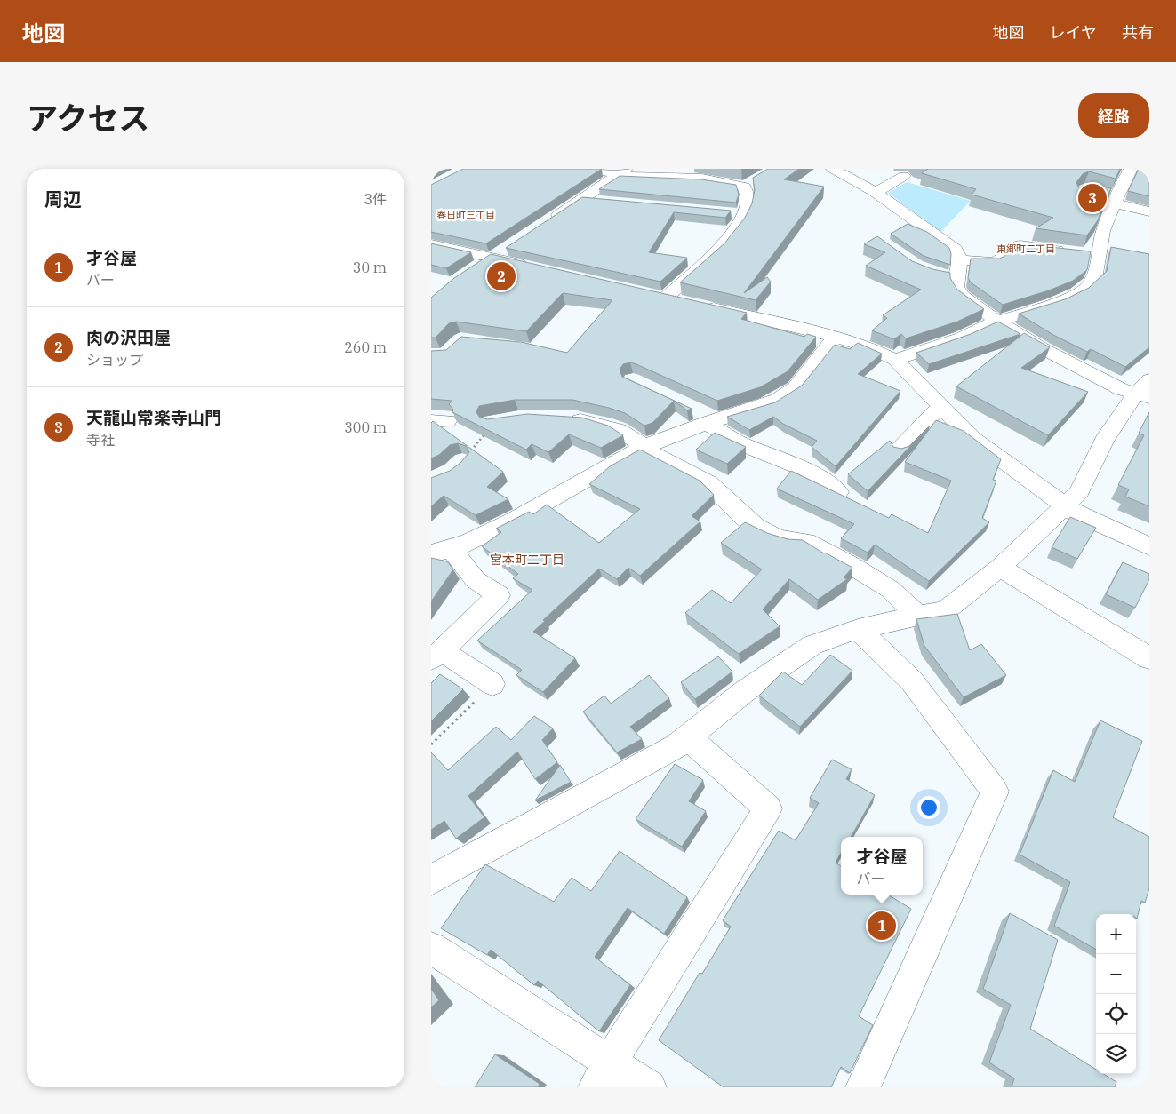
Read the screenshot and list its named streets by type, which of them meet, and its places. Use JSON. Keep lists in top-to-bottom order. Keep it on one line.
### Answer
{"districts":["春日町三丁目","東郷町二丁目","宮本町二丁目"],"page":{"header":"地図","nav":["地図","レイヤ","共有"],"title":"アクセス","buttons":"経路","heading":["周辺","3件"],"pins":["3","2","1"],"list":[{"mark":"1","name":"才谷屋","note":"バー","value":"30 m"},{"mark":"2","name":"肉の沢田屋","note":"ショップ","value":"260 m"},{"mark":"3","name":"天龍山常楽寺山門","note":"寺社","value":"300 m"}],"popup":["才谷屋","バー"],"map_buttons":["+","−"]}}
